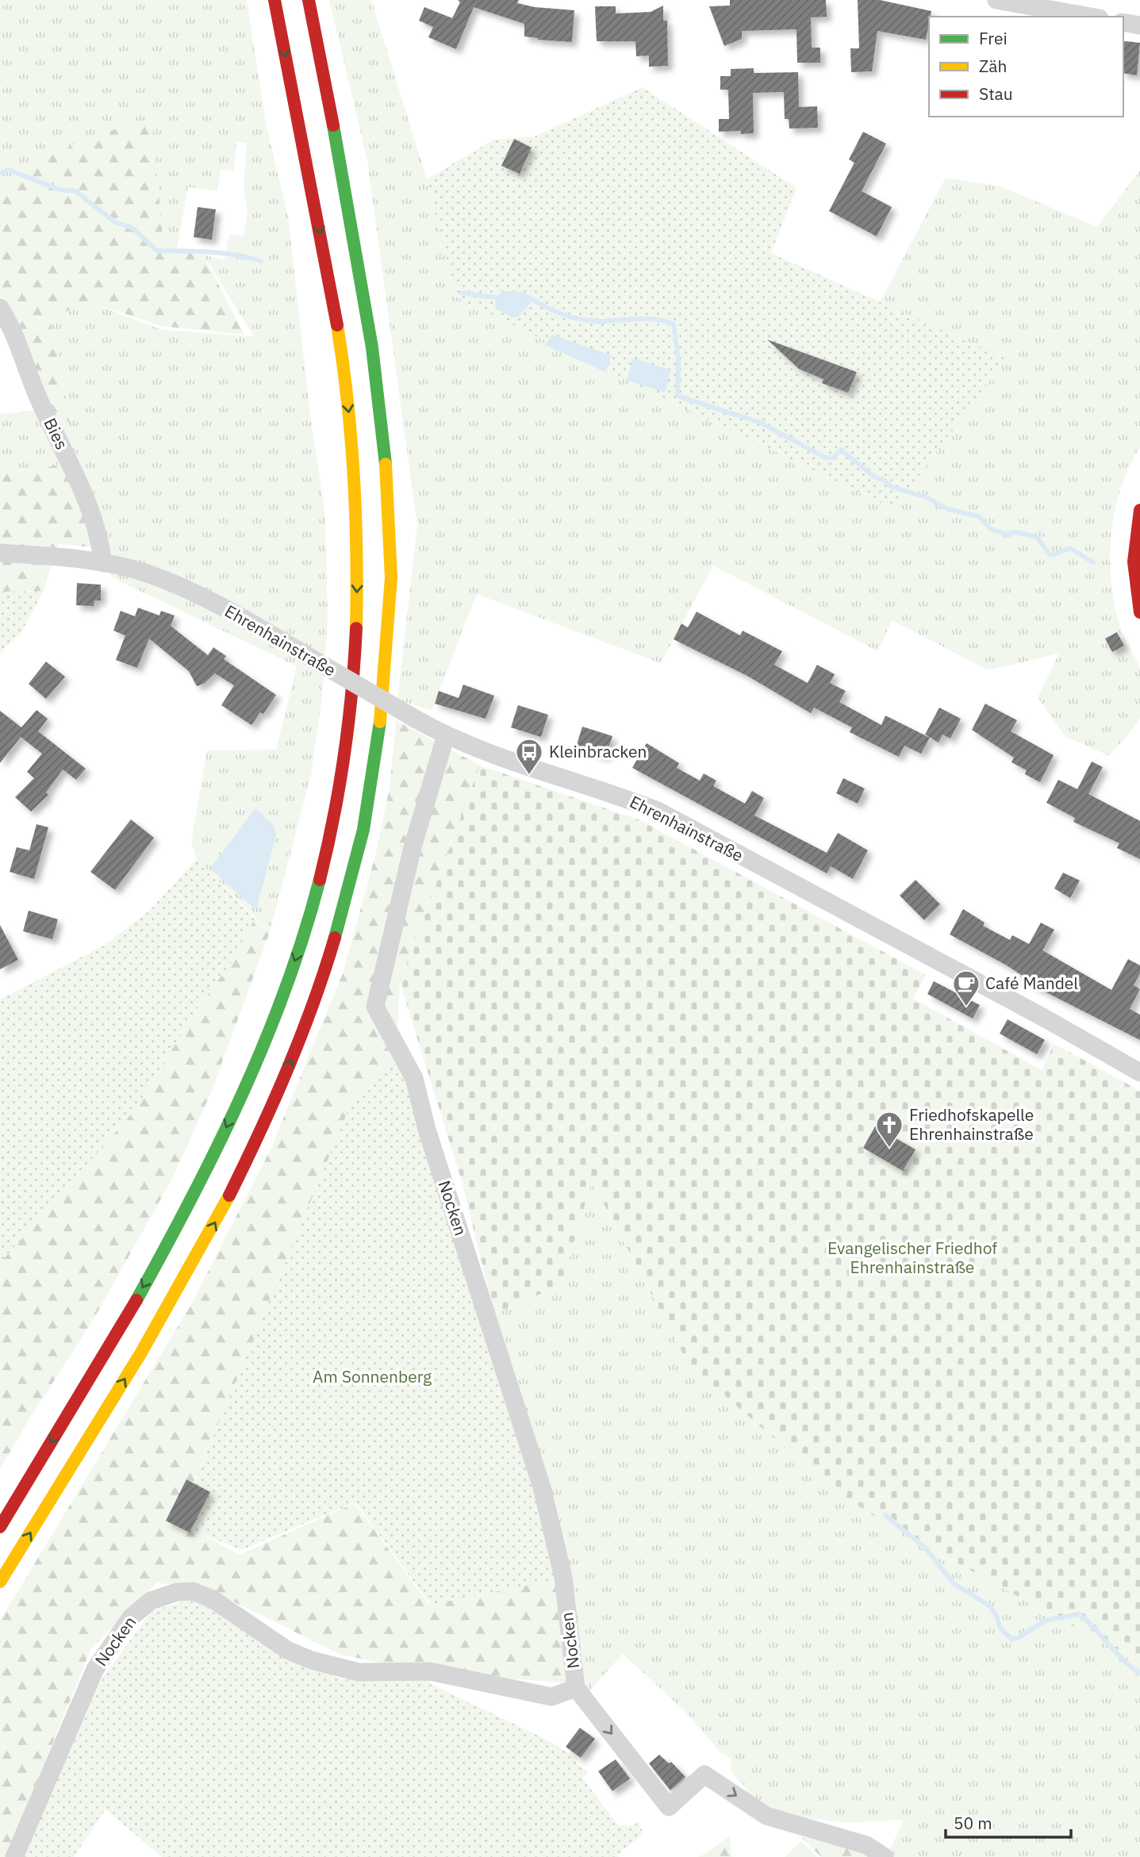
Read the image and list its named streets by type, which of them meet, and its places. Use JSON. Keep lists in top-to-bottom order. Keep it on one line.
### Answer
{"streets":{"street":["Bies","Ehrenhainstraße","Nocken"]},"crossings":[["Bies","Ehrenhainstraße"],["Ehrenhainstraße","Nocken"]],"parks":["Evangelischer Friedhof Ehrenhainstraße","Am Sonnenberg"],"places":{"bus stop":["Kleinbracken"],"cafe":["Café Mandel"],"church":["Friedhofskapelle Ehrenhainstraße"]},"legend":["Frei","Zäh","Stau"],"scale_bar":"50 m"}
